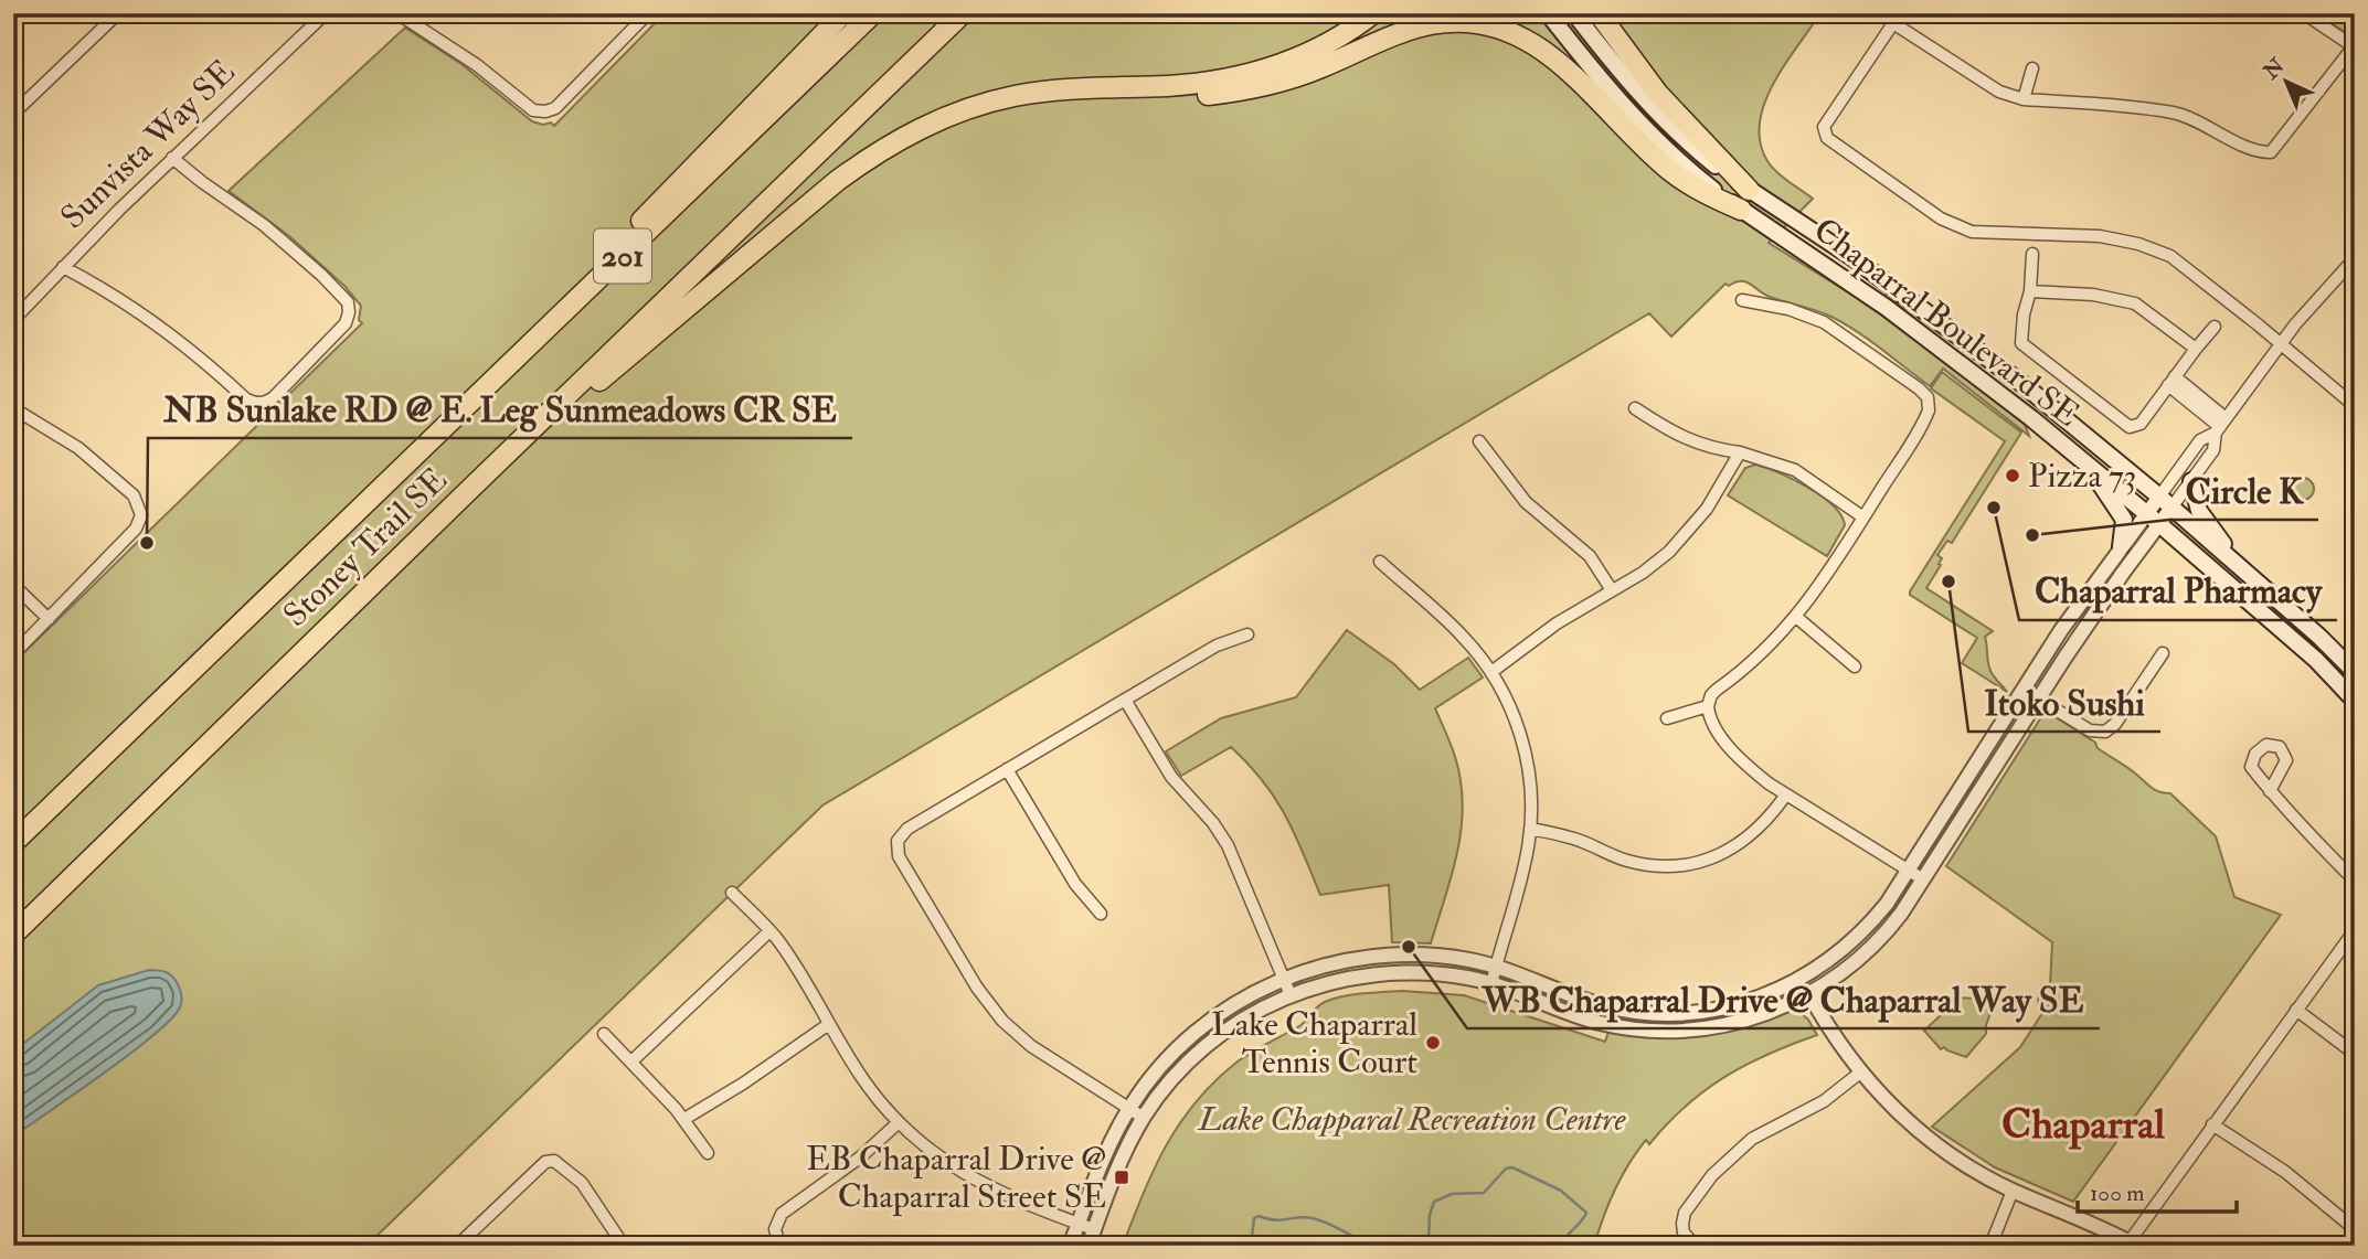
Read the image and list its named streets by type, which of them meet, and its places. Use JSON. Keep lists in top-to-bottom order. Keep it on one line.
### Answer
{"streets":{"highway":["201","Stoney Trail SE"],"main road":["Chaparral Boulevard SE"],"street":["Sunvista Way SE"]},"districts":["Chaparral"],"parks":["Lake Chapparal Recreation Centre"],"places":{"other":["Pizza 73","Chaparral Pharmacy","Circle K","NB Sunlake RD @ E. Leg Sunmeadows CR SE","Itoko Sushi","WB Chaparral Drive @ Chaparral Way SE","Lake Chaparral Tennis Court"],"transit":["EB Chaparral Drive @ Chaparral Street SE"]},"scale_bar":"100 m","north":"top left"}
